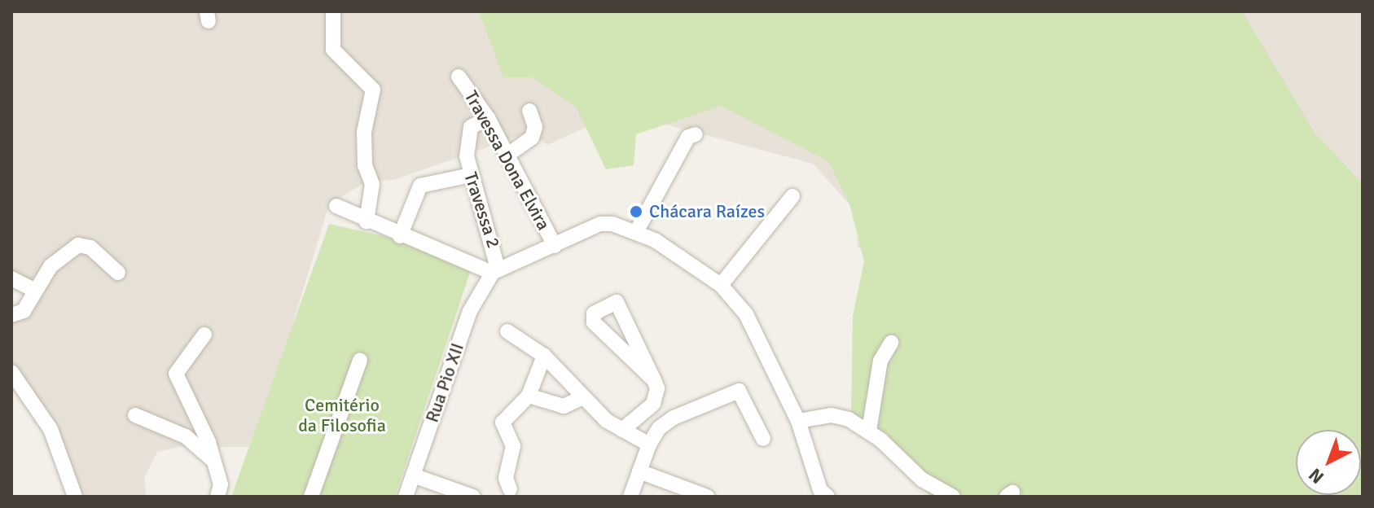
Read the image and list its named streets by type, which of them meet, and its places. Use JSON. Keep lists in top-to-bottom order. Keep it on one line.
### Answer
{"streets":{"street":["Travessa Dona Elvira","Travessa 2","Rua Pio XII"]},"crossings":[["Travessa Dona Elvira","Travessa 2"],["Travessa 2","Rua Pio XII"]],"parks":["Cemitério da Filosofia"],"places":["Chácara Raízes"],"north":"bottom left"}
